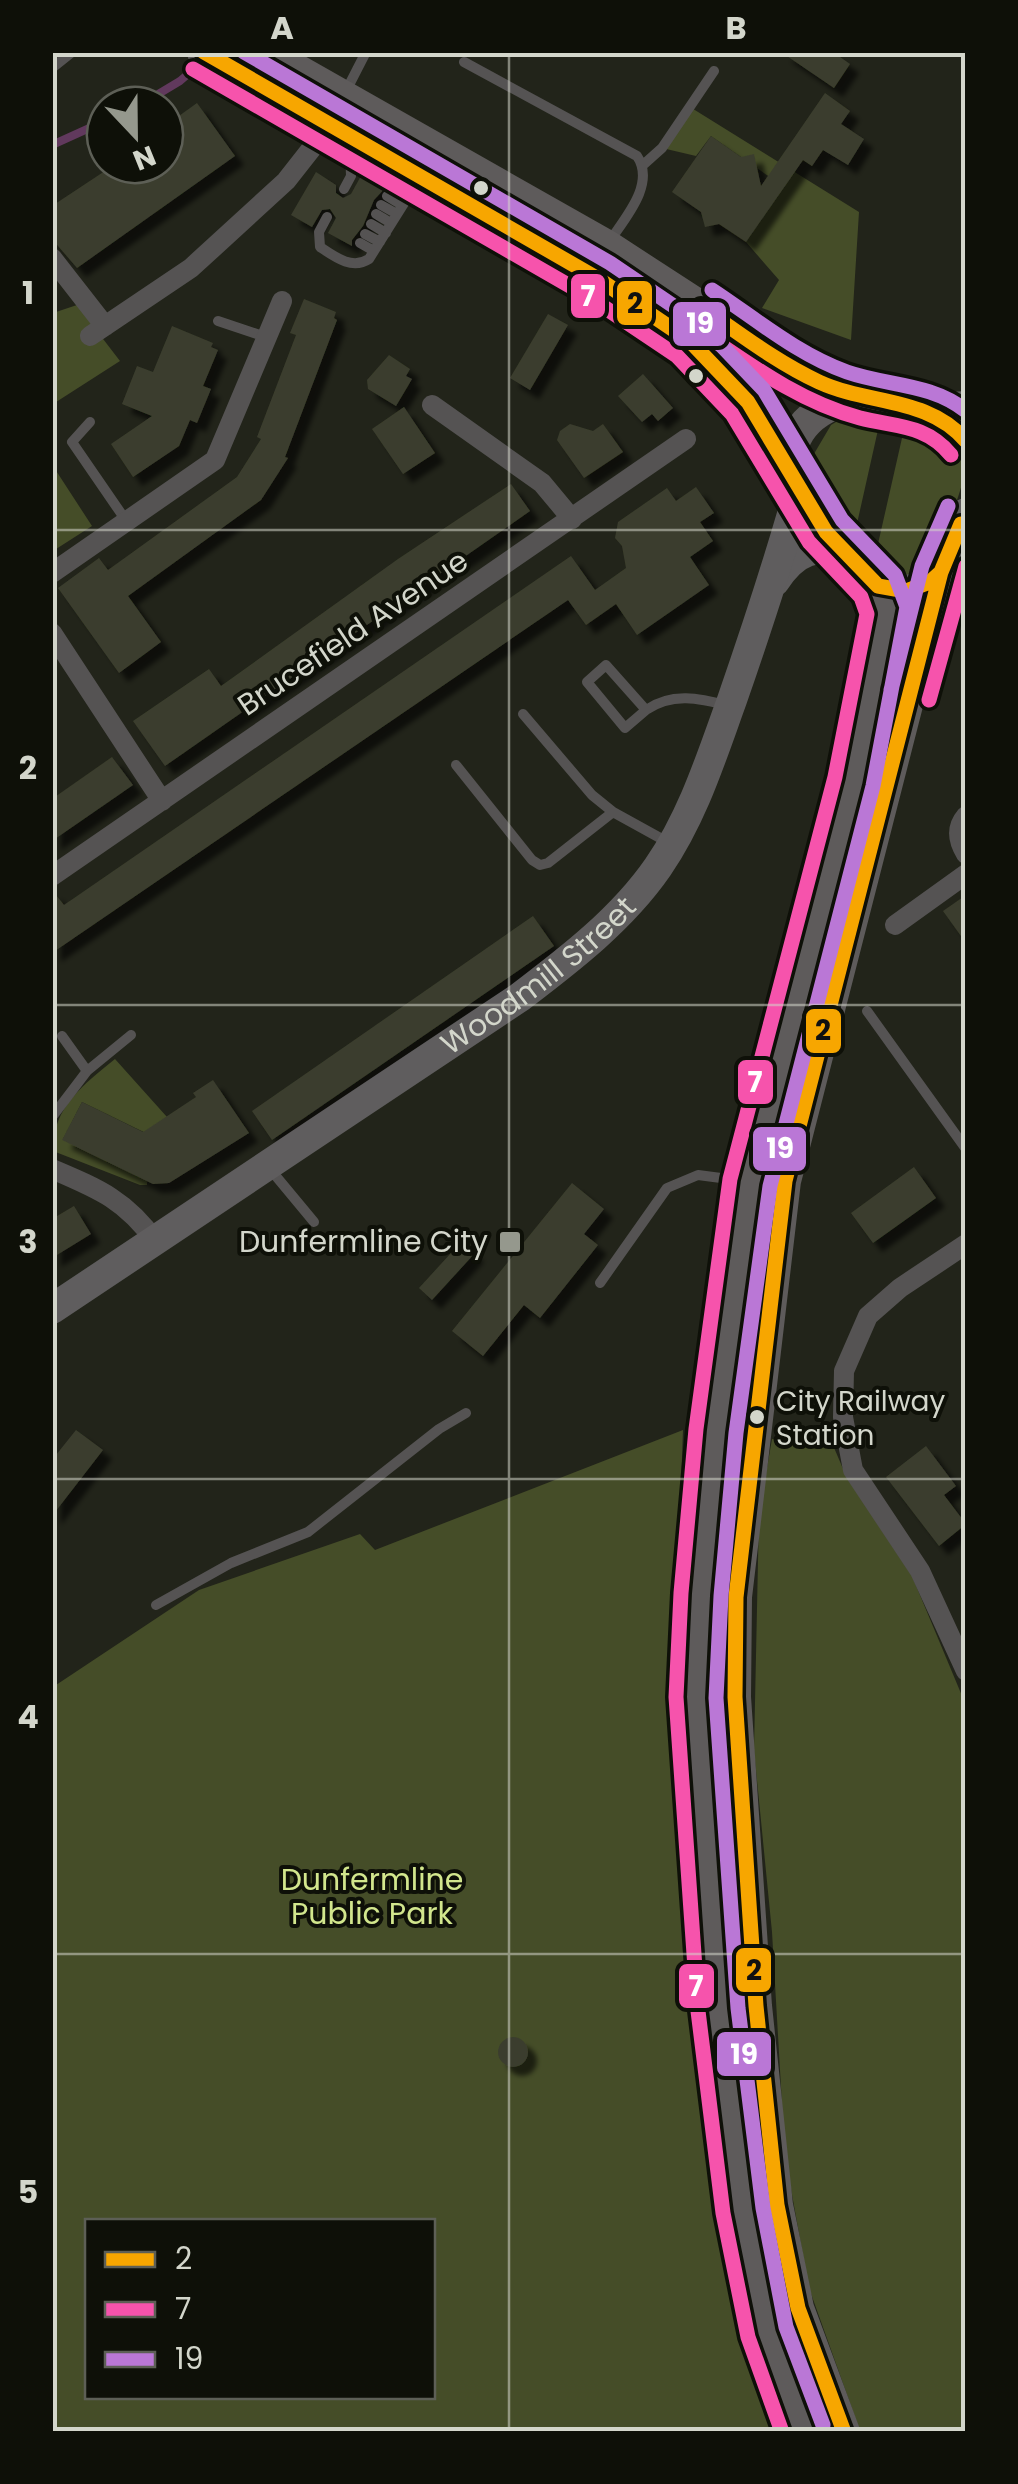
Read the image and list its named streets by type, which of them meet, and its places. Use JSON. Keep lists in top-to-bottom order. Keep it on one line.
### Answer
{"streets":{"street":["Brucefield Avenue","Woodmill Street"]},"parks":["Dunfermline Public Park"],"places":{"transit":["Dunfermline City"],"other":["City Railway Station"]},"lines":["transit line 2","transit line 19","transit line 7"],"legend":["2","7","19"],"north":"bottom","grid":{"columns":["A","B"],"rows":["1","2","3","4","5"]}}
